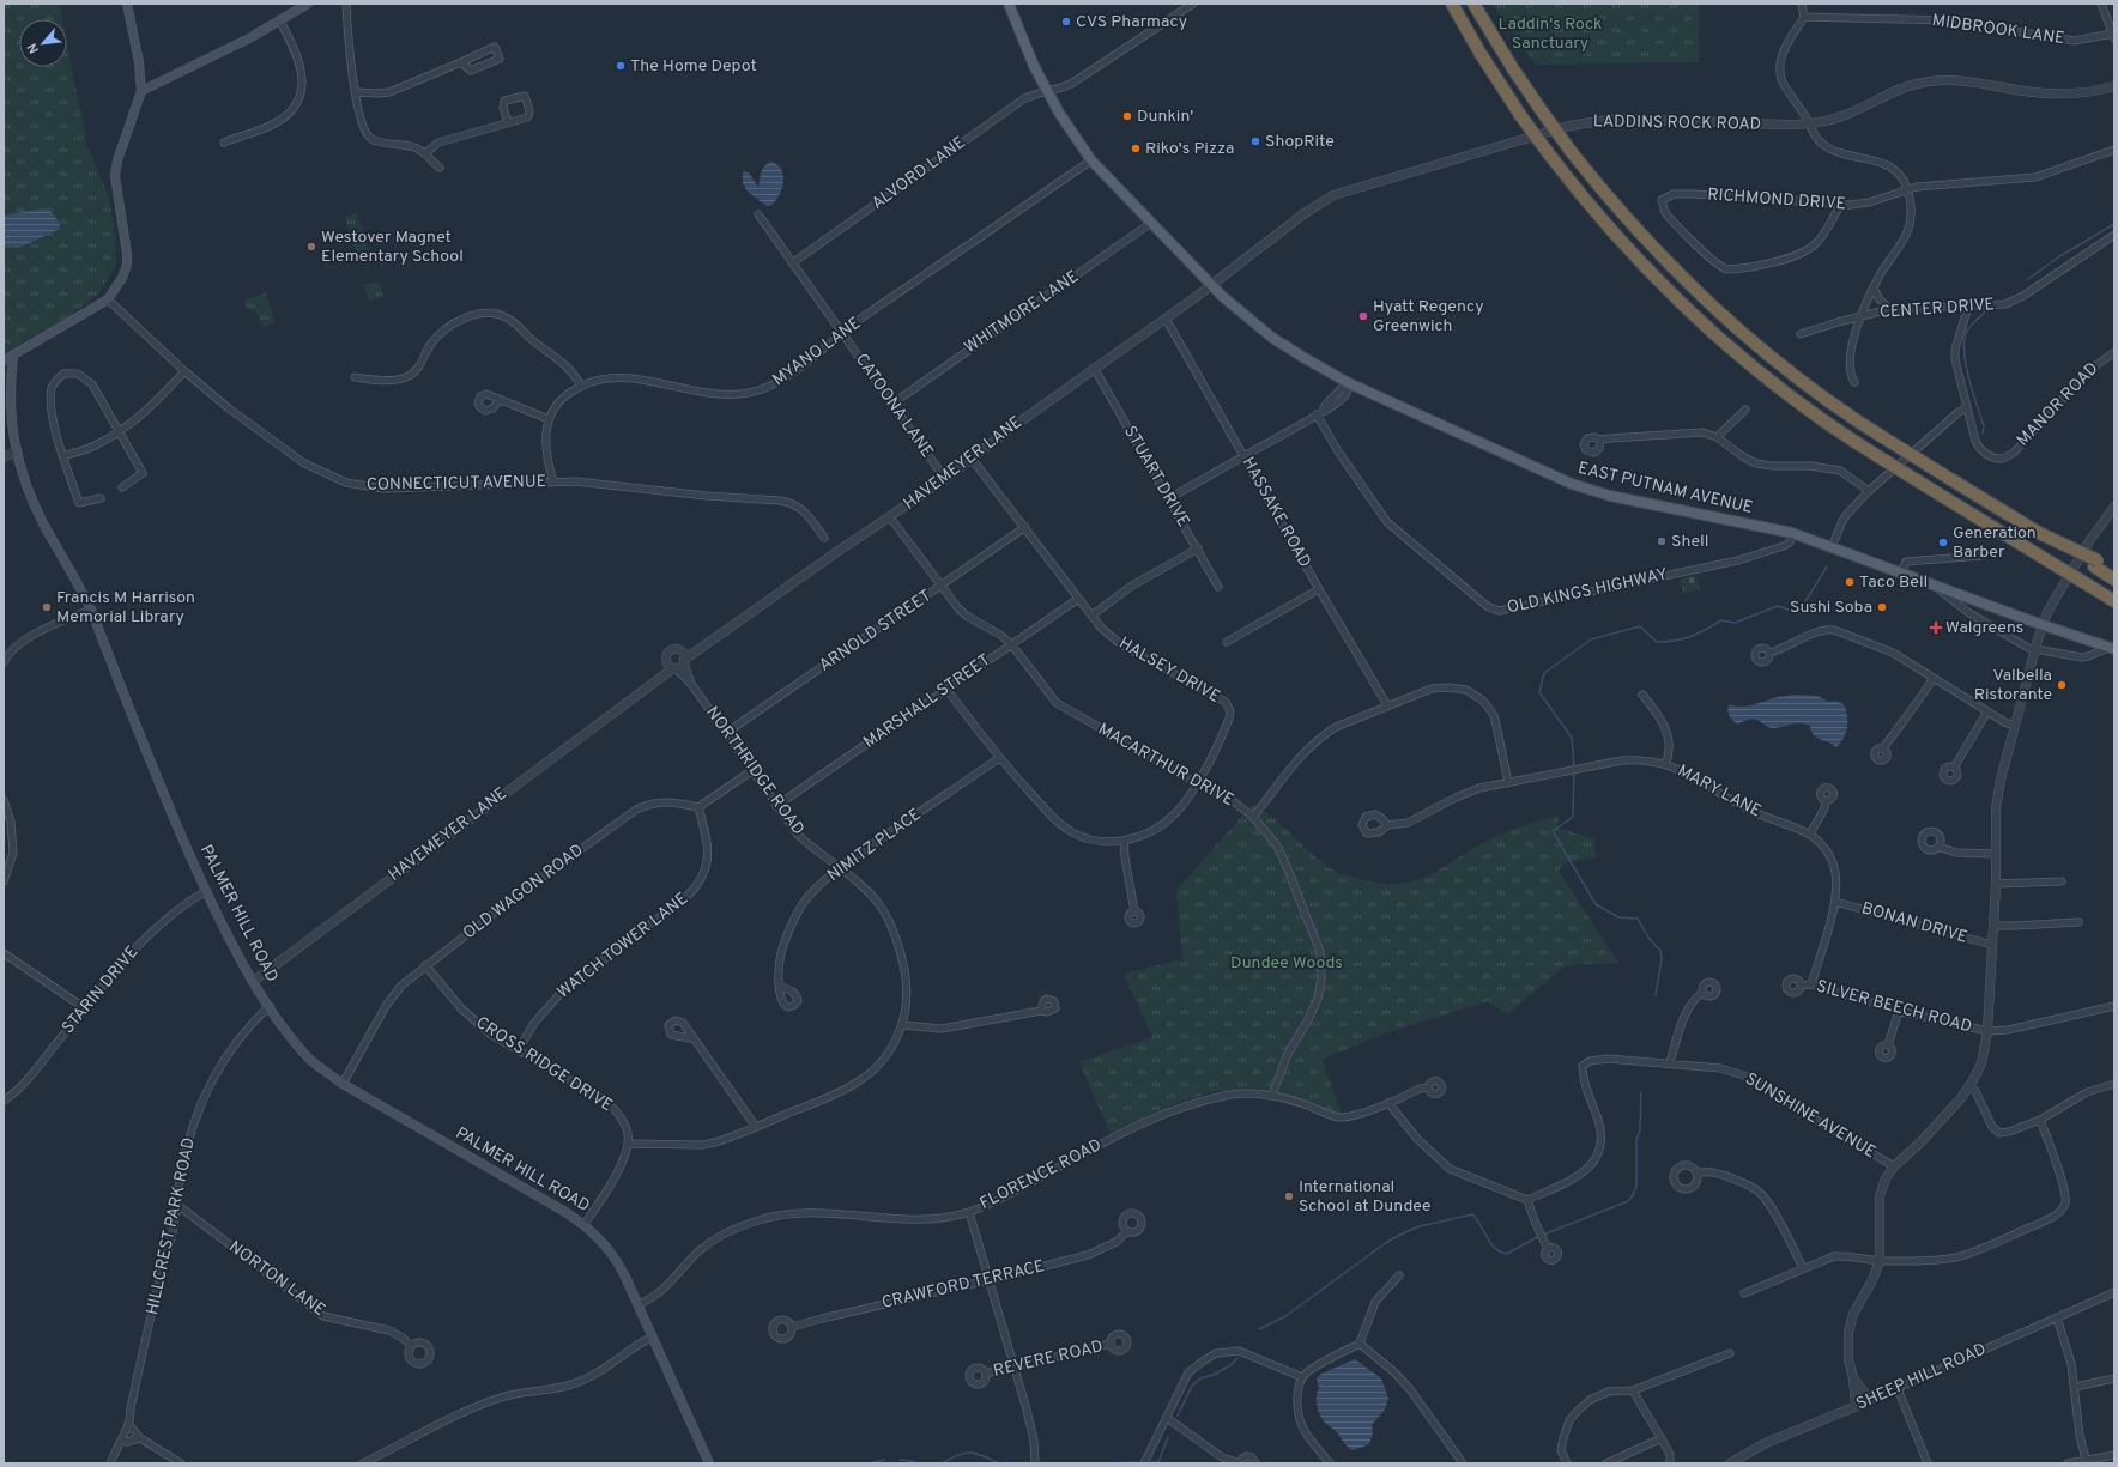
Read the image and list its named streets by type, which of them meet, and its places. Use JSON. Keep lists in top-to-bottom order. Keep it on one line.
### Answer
{"streets":{"main road":["EAST PUTNAM AVENUE","PALMER HILL ROAD"],"street":["MIDBROOK LANE","LADDINS ROCK ROAD","ALVORD LANE","RICHMOND DRIVE","CENTER DRIVE","WHITMORE LANE","MYANO LANE","MANOR ROAD","CATOONA LANE","HAVEMEYER LANE","STUART DRIVE","CONNECTICUT AVENUE","HASSAKE ROAD","OLD KINGS HIGHWAY","ARNOLD STREET","HALSEY DRIVE","MARSHALL STREET","MACARTHUR DRIVE","NORTHRIDGE ROAD","MARY LANE","NIMITZ PLACE","OLD WAGON ROAD","BONAN DRIVE","WATCH TOWER LANE","STARIN DRIVE","SILVER BEECH ROAD","CROSS RIDGE DRIVE","SUNSHINE AVENUE","FLORENCE ROAD","HILLCREST PARK ROAD","NORTON LANE","CRAWFORD TERRACE","REVERE ROAD","SHEEP HILL ROAD"]},"crossings":[["LADDINS ROCK ROAD","HAVEMEYER LANE"],["LADDINS ROCK ROAD","EAST PUTNAM AVENUE"],["ALVORD LANE","CATOONA LANE"],["ALVORD LANE","EAST PUTNAM AVENUE"],["WHITMORE LANE","CATOONA LANE"],["WHITMORE LANE","EAST PUTNAM AVENUE"],["MYANO LANE","CATOONA LANE"],["MYANO LANE","CONNECTICUT AVENUE"],["MYANO LANE","EAST PUTNAM AVENUE"],["CATOONA LANE","HAVEMEYER LANE"],["HAVEMEYER LANE","STUART DRIVE"],["HAVEMEYER LANE","EAST PUTNAM AVENUE"],["HAVEMEYER LANE","HASSAKE ROAD"],["HAVEMEYER LANE","HALSEY DRIVE"],["HAVEMEYER LANE","MACARTHUR DRIVE"],["HAVEMEYER LANE","NORTHRIDGE ROAD"],["HAVEMEYER LANE","PALMER HILL ROAD"],["EAST PUTNAM AVENUE","OLD KINGS HIGHWAY"],["ARNOLD STREET","HALSEY DRIVE"],["ARNOLD STREET","MACARTHUR DRIVE"],["ARNOLD STREET","NORTHRIDGE ROAD"],["HALSEY DRIVE","MARSHALL STREET"],["HALSEY DRIVE","MACARTHUR DRIVE"],["HALSEY DRIVE","NIMITZ PLACE"],["MARSHALL STREET","MACARTHUR DRIVE"],["MARSHALL STREET","NORTHRIDGE ROAD"],["MACARTHUR DRIVE","FLORENCE ROAD"],["NORTHRIDGE ROAD","NIMITZ PLACE"],["NORTHRIDGE ROAD","CROSS RIDGE DRIVE"],["MARY LANE","BONAN DRIVE"],["MARY LANE","SILVER BEECH ROAD"],["OLD WAGON ROAD","PALMER HILL ROAD"],["OLD WAGON ROAD","WATCH TOWER LANE"],["OLD WAGON ROAD","CROSS RIDGE DRIVE"],["PALMER HILL ROAD","STARIN DRIVE"],["PALMER HILL ROAD","FLORENCE ROAD"],["PALMER HILL ROAD","HILLCREST PARK ROAD"],["WATCH TOWER LANE","CROSS RIDGE DRIVE"],["HILLCREST PARK ROAD","NORTON LANE"]],"parks":["Laddin's Rock Sanctuary","Dundee Woods"],"places":{"other":["CVS Pharmacy","The Home Depot","Dunkin'","ShopRite","Riko's Pizza","Westover Magnet Elementary School","Hyatt Regency Greenwich","Shell","Generation Barber","Taco Bell","Francis M Harrison Memorial Library","Sushi Soba","Valbella Ristorante","International School at Dundee"],"health":["Walgreens"]},"north":"bottom left"}
